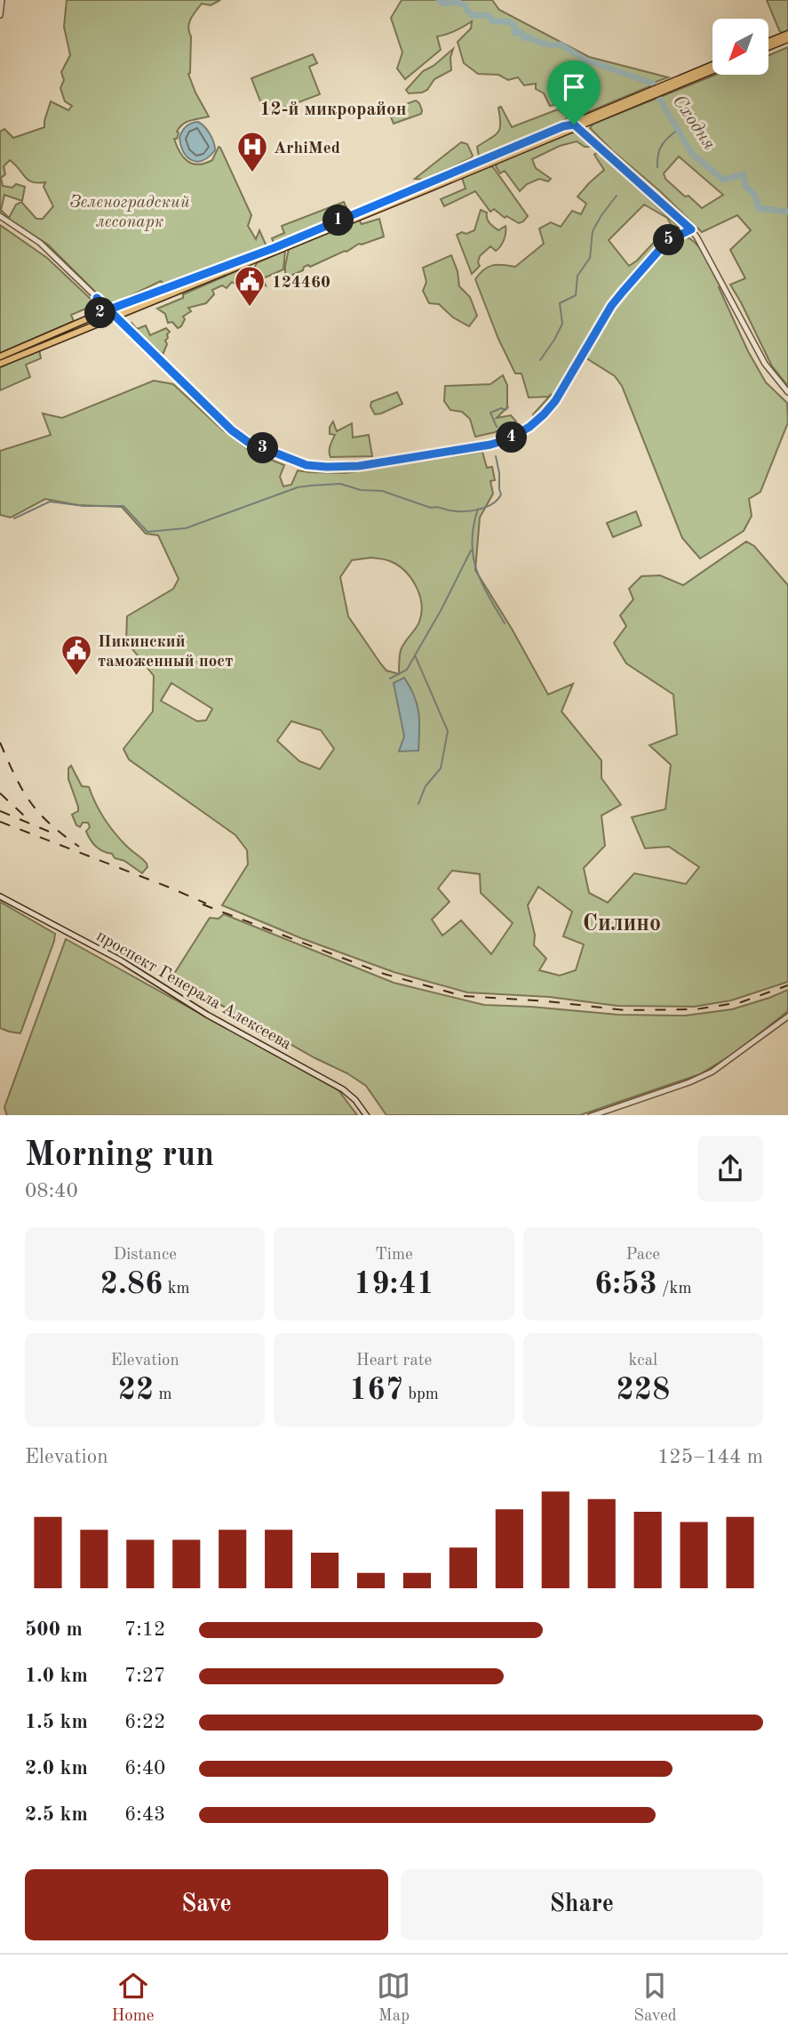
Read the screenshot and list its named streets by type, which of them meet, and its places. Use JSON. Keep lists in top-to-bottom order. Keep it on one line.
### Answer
{"streets":{"street":["проспект Генерала Алексеева"]},"districts":["12-й микрорайон","Силино"],"water":["Сходня"],"parks":["Зеленоградский лесопарк"],"places":{"hospital":["ArhiMed"],"public building":["124460","Пикинский таможенный пост"]},"north":"bottom left","page":{"pins":["1","5","2","4","3"],"heading":["Morning run","08:40"],"stats":[["Distance","2.86 km"],["Time","19:41"],["Pace","6:53 /km"],["Elevation","22 m"],["Heart rate","167 bpm"],["kcal","228"]],"chart":["Elevation","125–144 m"],"list":[{"name":"500 m","note":"7:12"},{"name":"1.0 km","note":"7:27"},{"name":"1.5 km","note":"6:22"},{"name":"2.0 km","note":"6:40"},{"name":"2.5 km","note":"6:43"}],"buttons":["Save","Share"],"tabs":["Home","Map","Saved"]}}
